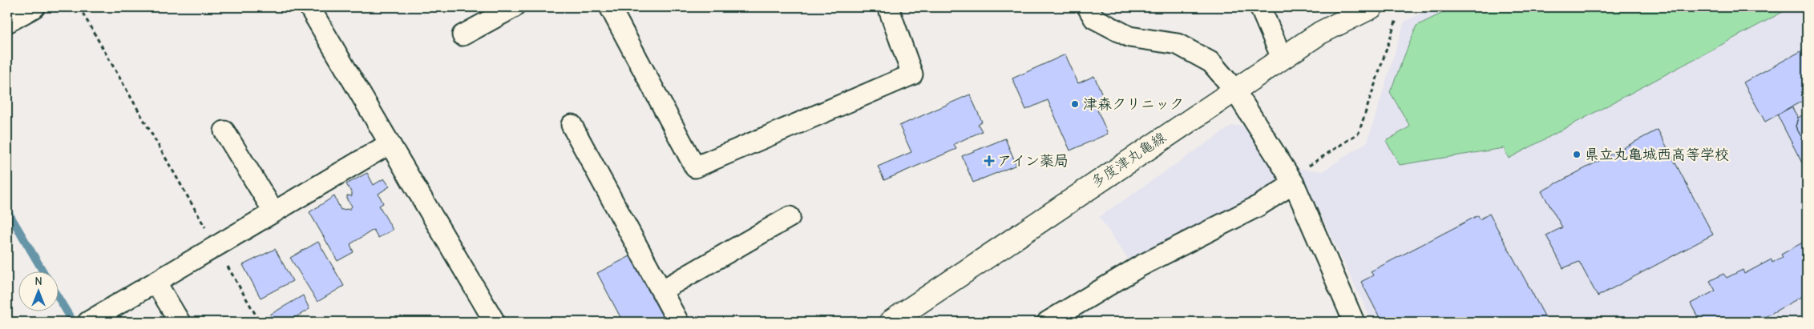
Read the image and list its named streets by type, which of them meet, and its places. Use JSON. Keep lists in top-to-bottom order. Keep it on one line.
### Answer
{"streets":{"main road":["多度津丸亀線"]},"places":{"other":["津森クリニック","県立丸亀城西高等学校"],"health":["アイン薬局"]},"north":"top"}
